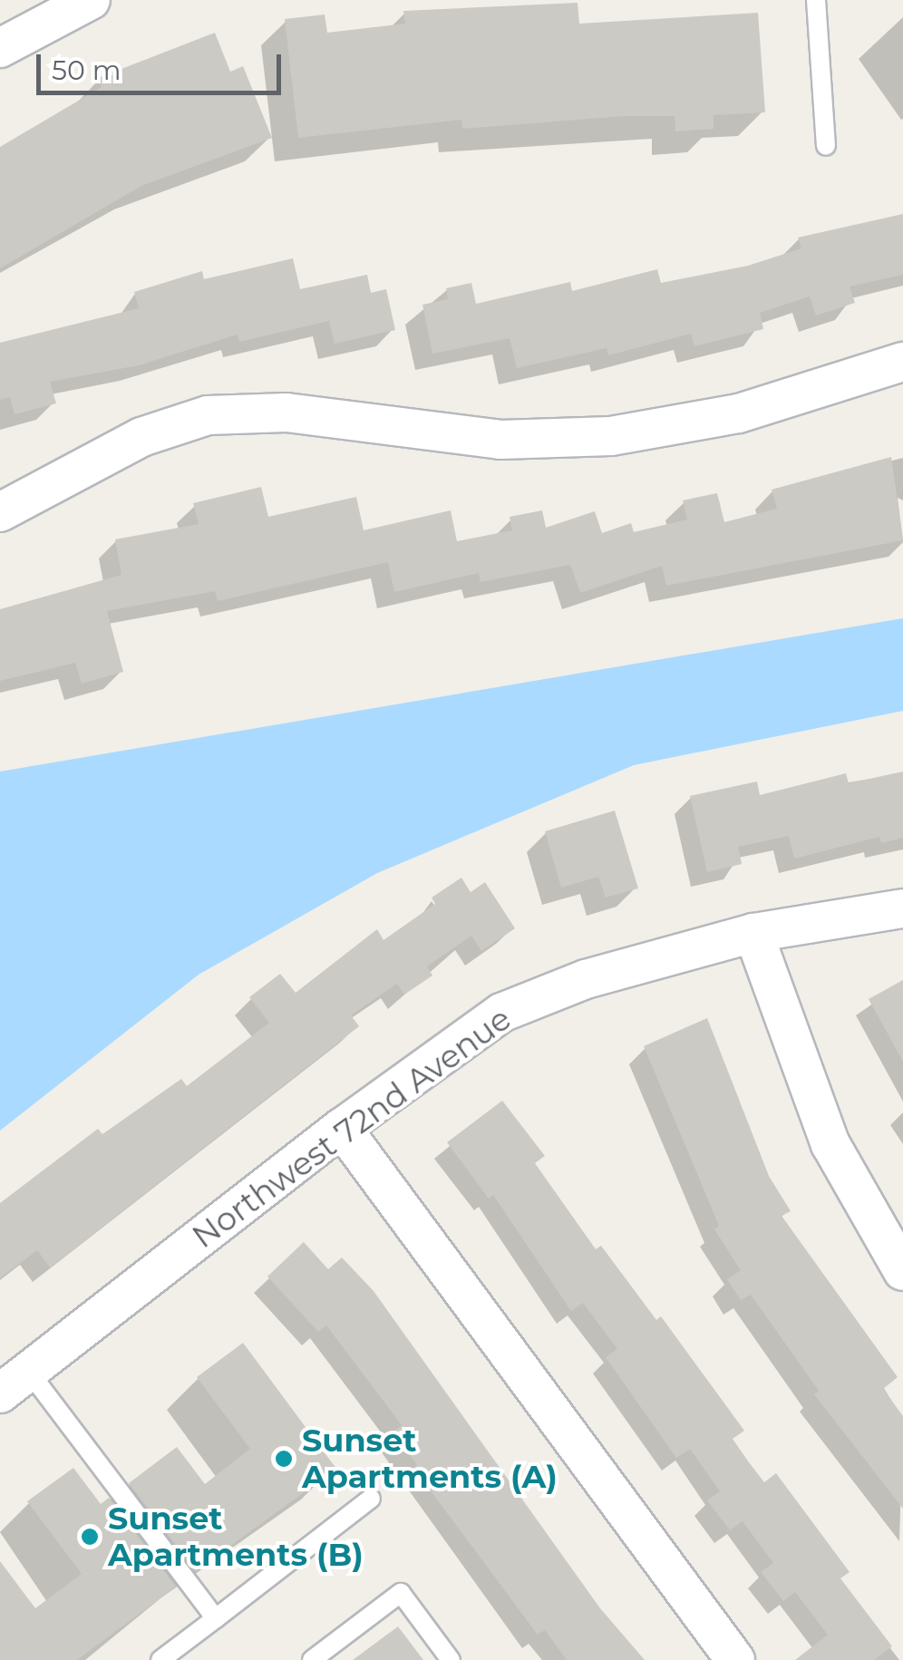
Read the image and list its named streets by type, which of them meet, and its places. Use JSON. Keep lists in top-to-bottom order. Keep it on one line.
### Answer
{"streets":{"street":["Northwest 72nd Avenue"]},"places":["Sunset Apartments (A)","Sunset Apartments (B)"],"scale_bar":"50 m"}
